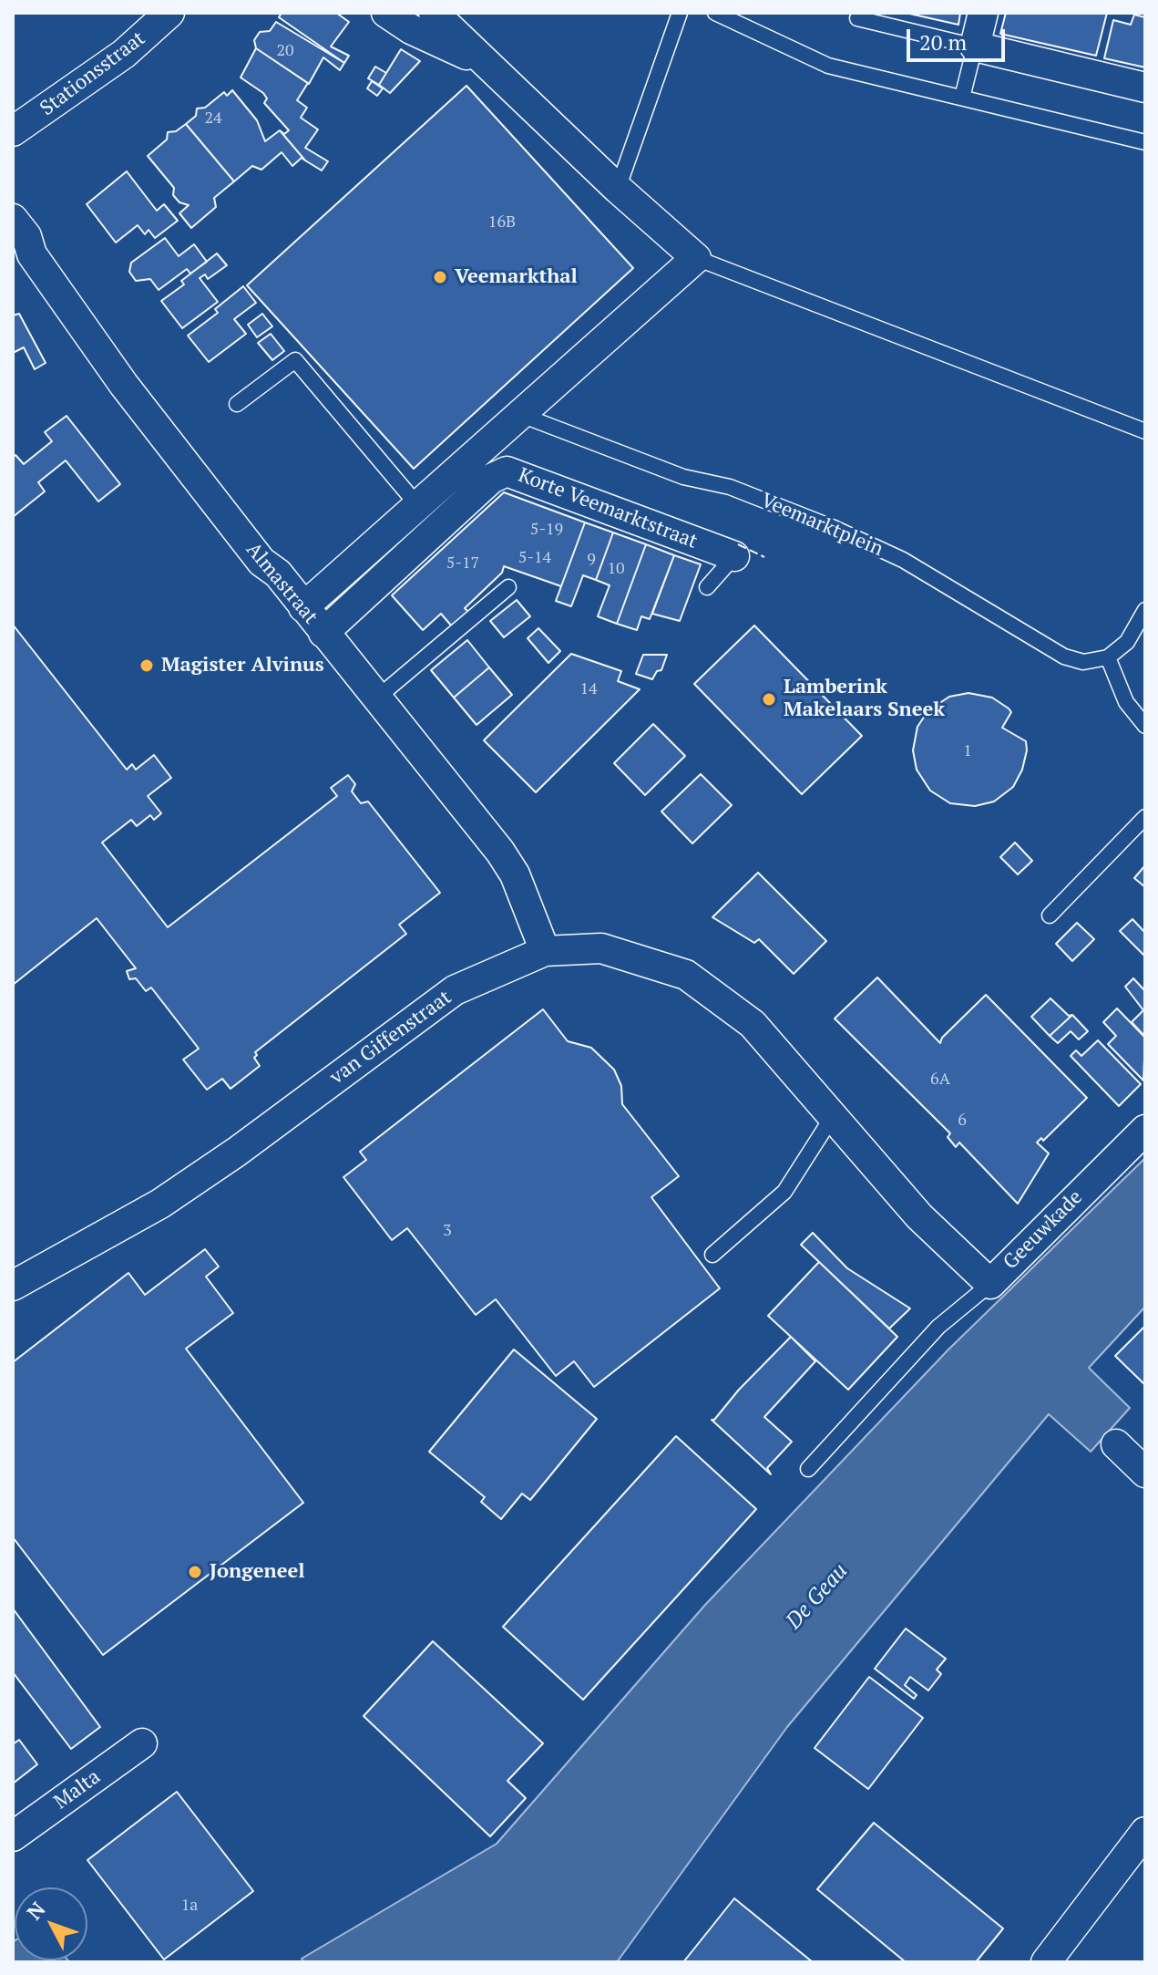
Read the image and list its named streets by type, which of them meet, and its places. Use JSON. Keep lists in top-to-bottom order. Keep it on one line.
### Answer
{"streets":{"street":["Stationsstraat","Korte Veemarktstraat","Almastraat","van Giffenstraat","Geeuwkade","Malta"],"lane":["Veemarktplein"]},"crossings":[["Korte Veemarktstraat","Almastraat"],["Almastraat","van Giffenstraat"],["van Giffenstraat","Geeuwkade"]],"water":["De Geau"],"places":["Veemarkthal","Magister Alvinus","Lamberink Makelaars Sneek","Jongeneel"],"house_numbers":["20","24","16B","5-19","5-14","9","5-17","10","14","1","6A","6","3","1a"],"scale_bar":"20 m","north":"top left"}
